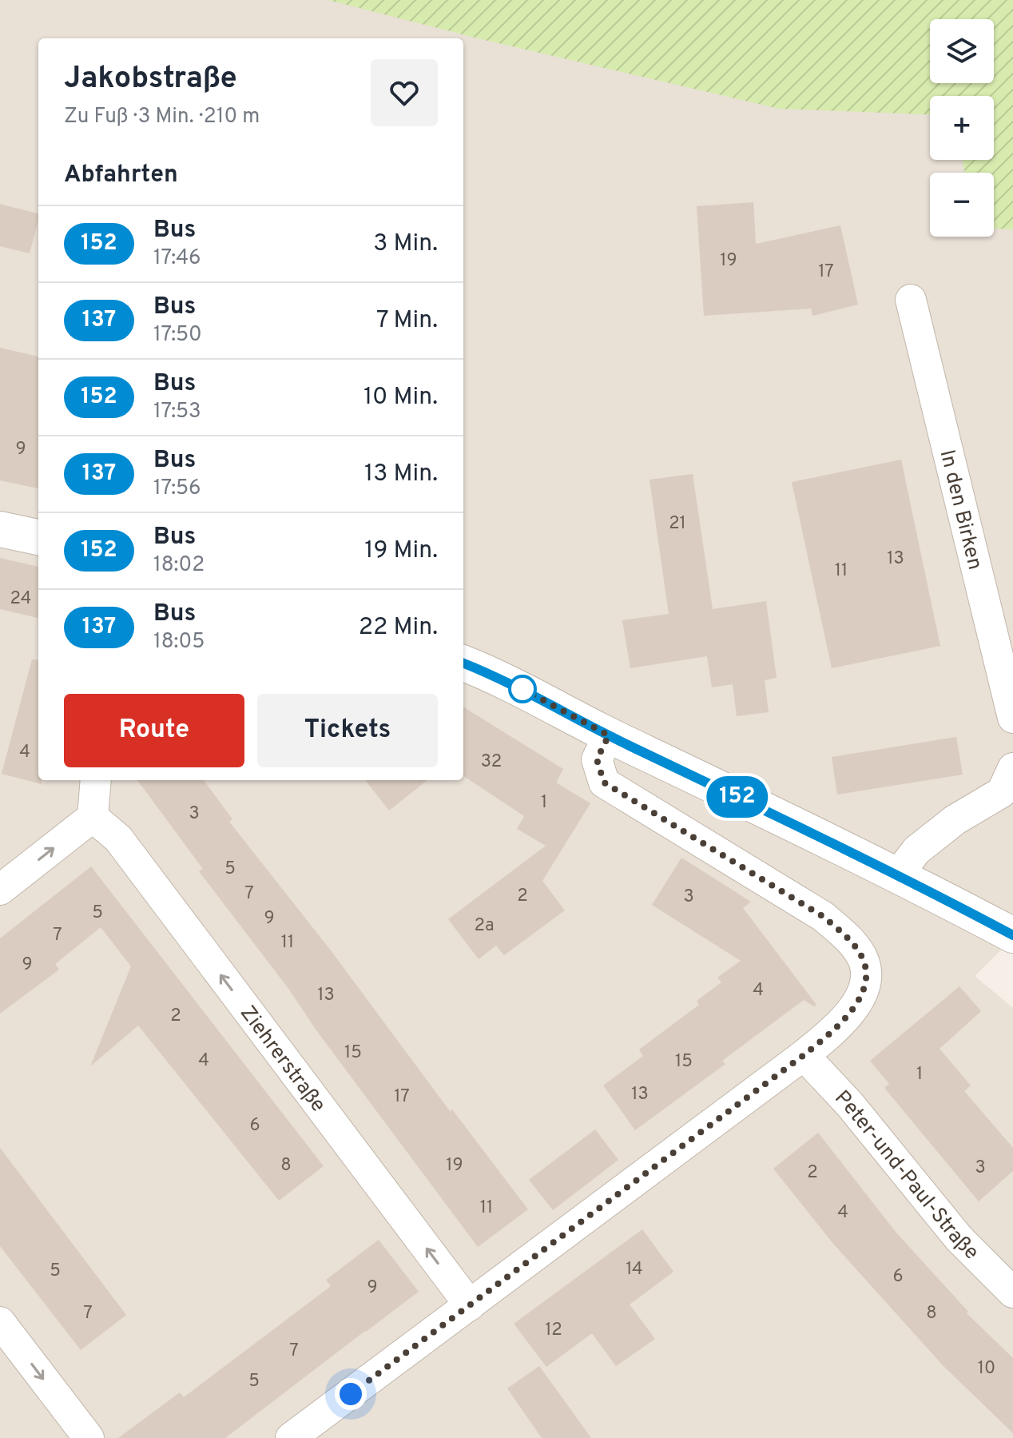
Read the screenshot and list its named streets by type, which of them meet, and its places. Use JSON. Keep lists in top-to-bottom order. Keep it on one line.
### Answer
{"streets":{"street":["In den Birken","Ziehrerstraße","Peter-und-Paul-Straße"]},"one_way":["Ziehrerstraße"],"lines":["bus line 152"],"house_numbers":["19","17","9","21","13","11","24","4","32","1","3","5","7","2","3","5","9","2a","7","11","9","4","13","2","15","4","15","1","13","17","6","8","19","3","2","11","4","14","5","6","9","7","8","12","7","10","5"],"page":{"on_map":"152","map_buttons":["+","−"],"heading":[["Jakobstraße","Zu Fuß · 3 Min. · 210 m"],"Abfahrten"],"list":[{"mark":"152","name":"Bus","note":"17:46","value":"3 Min."},{"mark":"137","name":"Bus","note":"17:50","value":"7 Min."},{"mark":"152","name":"Bus","note":"17:53","value":"10 Min."},{"mark":"137","name":"Bus","note":"17:56","value":"13 Min."},{"mark":"152","name":"Bus","note":"18:02","value":"19 Min."},{"mark":"137","name":"Bus","note":"18:05","value":"22 Min."}],"buttons":["Route","Tickets"]}}
